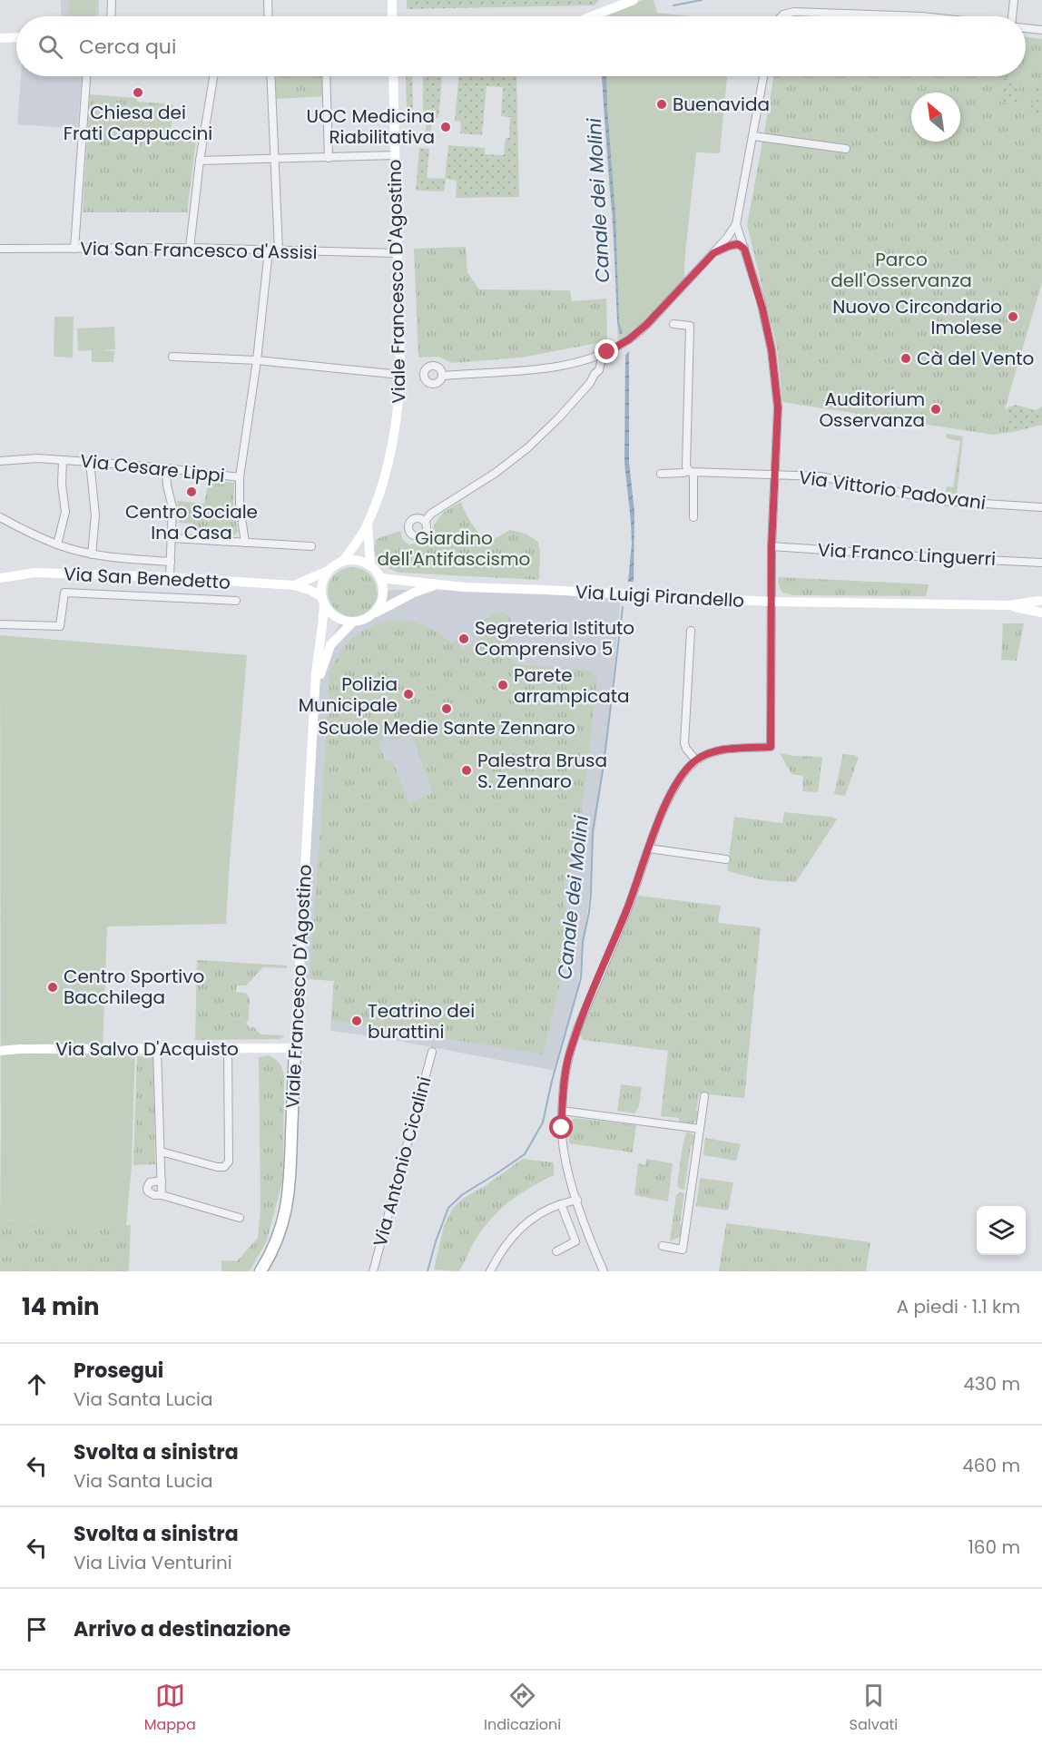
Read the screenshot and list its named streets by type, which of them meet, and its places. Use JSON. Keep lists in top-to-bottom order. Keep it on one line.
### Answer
{"streets":{"main road":["Viale Francesco D'Agostino"],"street":["Via San Francesco d'Assisi","Via Cesare Lippi","Via Vittorio Padovani","Via Franco Linguerri","Via San Benedetto","Via Luigi Pirandello","Via Salvo D'Acquisto","Via Antonio Cicalini"]},"crossings":[["Via San Francesco d'Assisi","Viale Francesco D'Agostino"],["Viale Francesco D'Agostino","Via San Benedetto"],["Viale Francesco D'Agostino","Via Luigi Pirandello"],["Viale Francesco D'Agostino","Via Salvo D'Acquisto"],["Via San Benedetto","Via Luigi Pirandello"]],"water":["Canale dei Molini"],"parks":["Parco dell'Osservanza","Giardino dell'Antifascismo"],"places":["Chiesa dei Frati Cappuccini","Buenavida","UOC Medicina Riabilitativa","Nuovo Circondario Imolese","Cà del Vento","Auditorium Osservanza","Centro Sociale Ina Casa","Segreteria Istituto Comprensivo 5","Parete arrampicata","Polizia Municipale","Scuole Medie Sante Zennaro","Palestra Brusa S. Zennaro","Centro Sportivo Bacchilega","Teatrino dei burattini"],"north":"top left","page":{"search":"Cerca qui","heading":["14 min","A piedi · 1.1 km"],"list":[["Prosegui","Via Santa Lucia","430 m"],["Svolta a sinistra","Via Santa Lucia","460 m"],["Svolta a sinistra","Via Livia Venturini","160 m"],"Arrivo a destinazione"],"nav":["Mappa","Indicazioni","Salvati"]}}
